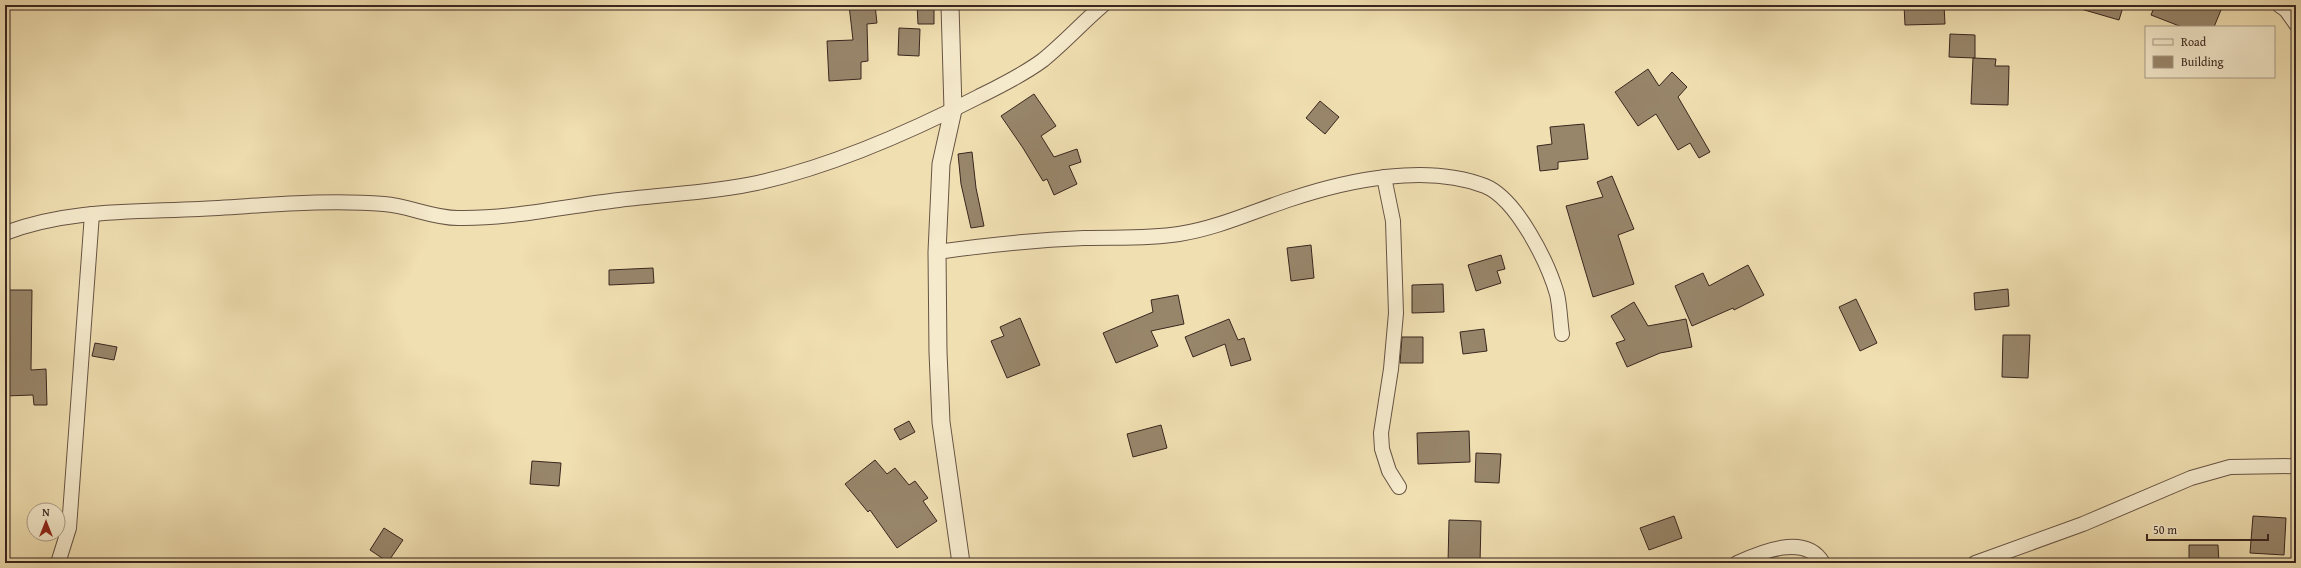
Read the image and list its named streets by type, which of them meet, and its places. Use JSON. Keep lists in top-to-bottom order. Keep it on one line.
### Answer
{"legend":["Road","Building"],"scale_bar":"50 m","north":"top"}
